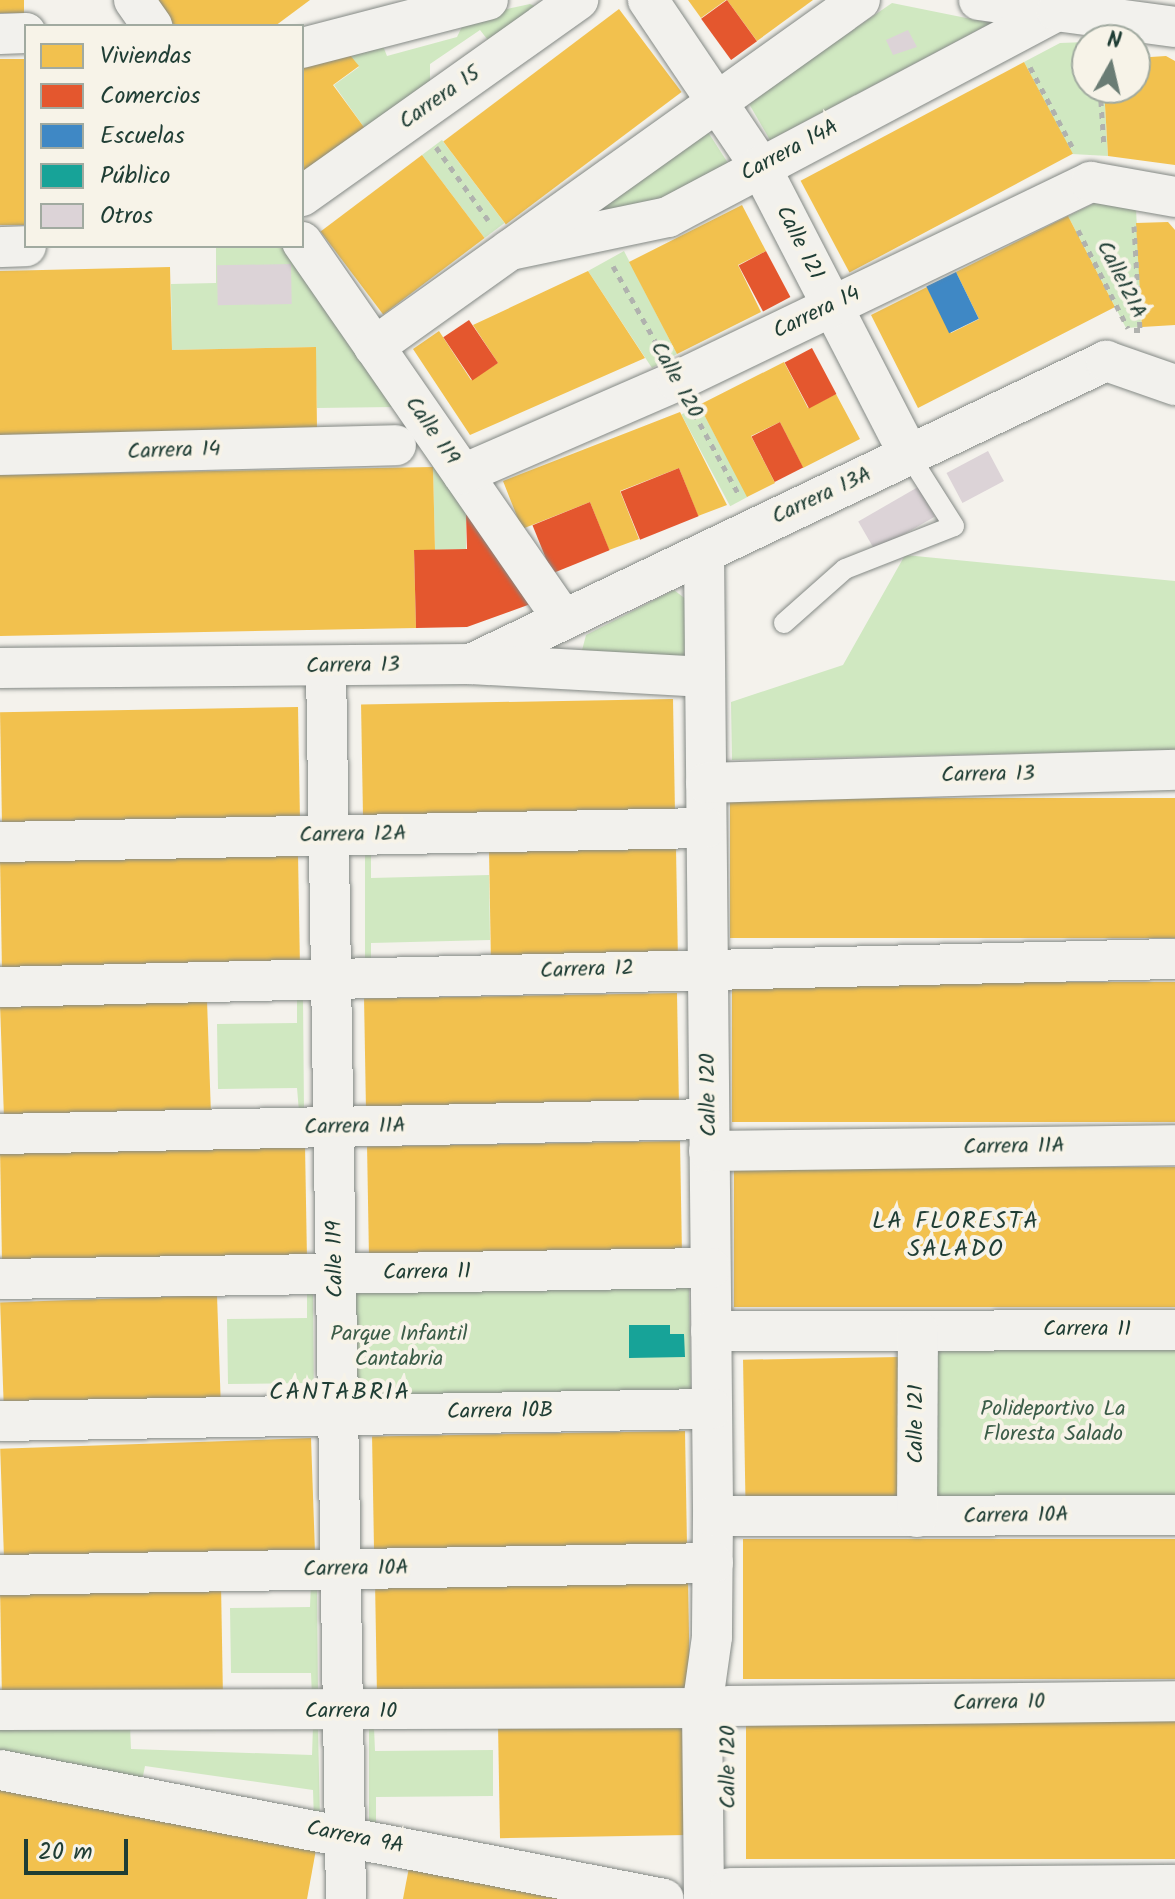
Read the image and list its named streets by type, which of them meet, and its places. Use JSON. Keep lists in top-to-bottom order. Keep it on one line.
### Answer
{"streets":{"street":["Carrera 15","Carrera 14A","Calle 121","Carrera 14","Calle 120","Calle 119","Carrera 13A","Carrera 13","Carrera 12A","Carrera 12","Carrera 11A","Carrera 11","Carrera 10B","Carrera 10A","Carrera 10","Carrera 9A"],"path":["Calle121A"]},"crossings":[["Carrera 14A","Calle 121"],["Carrera 14A","Calle121A"],["Carrera 14A","Calle 120"],["Carrera 14A","Calle 119"],["Calle 121","Carrera 14"],["Calle 121","Carrera 13A"],["Calle 121","Carrera 11"],["Calle 121","Carrera 10A"],["Calle121A","Carrera 14"],["Calle121A","Carrera 13A"],["Carrera 14","Calle 120"],["Carrera 14","Calle 119"],["Calle 120","Carrera 13A"],["Calle 120","Carrera 13"],["Calle 120","Carrera 12A"],["Calle 120","Carrera 12"],["Calle 120","Carrera 11A"],["Calle 120","Carrera 11"],["Calle 120","Carrera 10B"],["Calle 120","Carrera 10A"],["Calle 120","Carrera 10"],["Calle 119","Carrera 13A"],["Calle 119","Carrera 13"],["Calle 119","Carrera 12A"],["Calle 119","Carrera 12"],["Calle 119","Carrera 11A"],["Calle 119","Carrera 11"],["Calle 119","Carrera 10B"],["Calle 119","Carrera 10A"],["Calle 119","Carrera 10"],["Calle 119","Carrera 9A"],["Carrera 13A","Carrera 13"]],"districts":["LA FLORESTA SALADO","CANTABRIA"],"parks":["Parque Infantil Cantabria","Polideportivo La Floresta Salado"],"legend":["Viviendas","Comercios","Escuelas","Público","Otros"],"scale_bar":"20 m","north":"top"}
